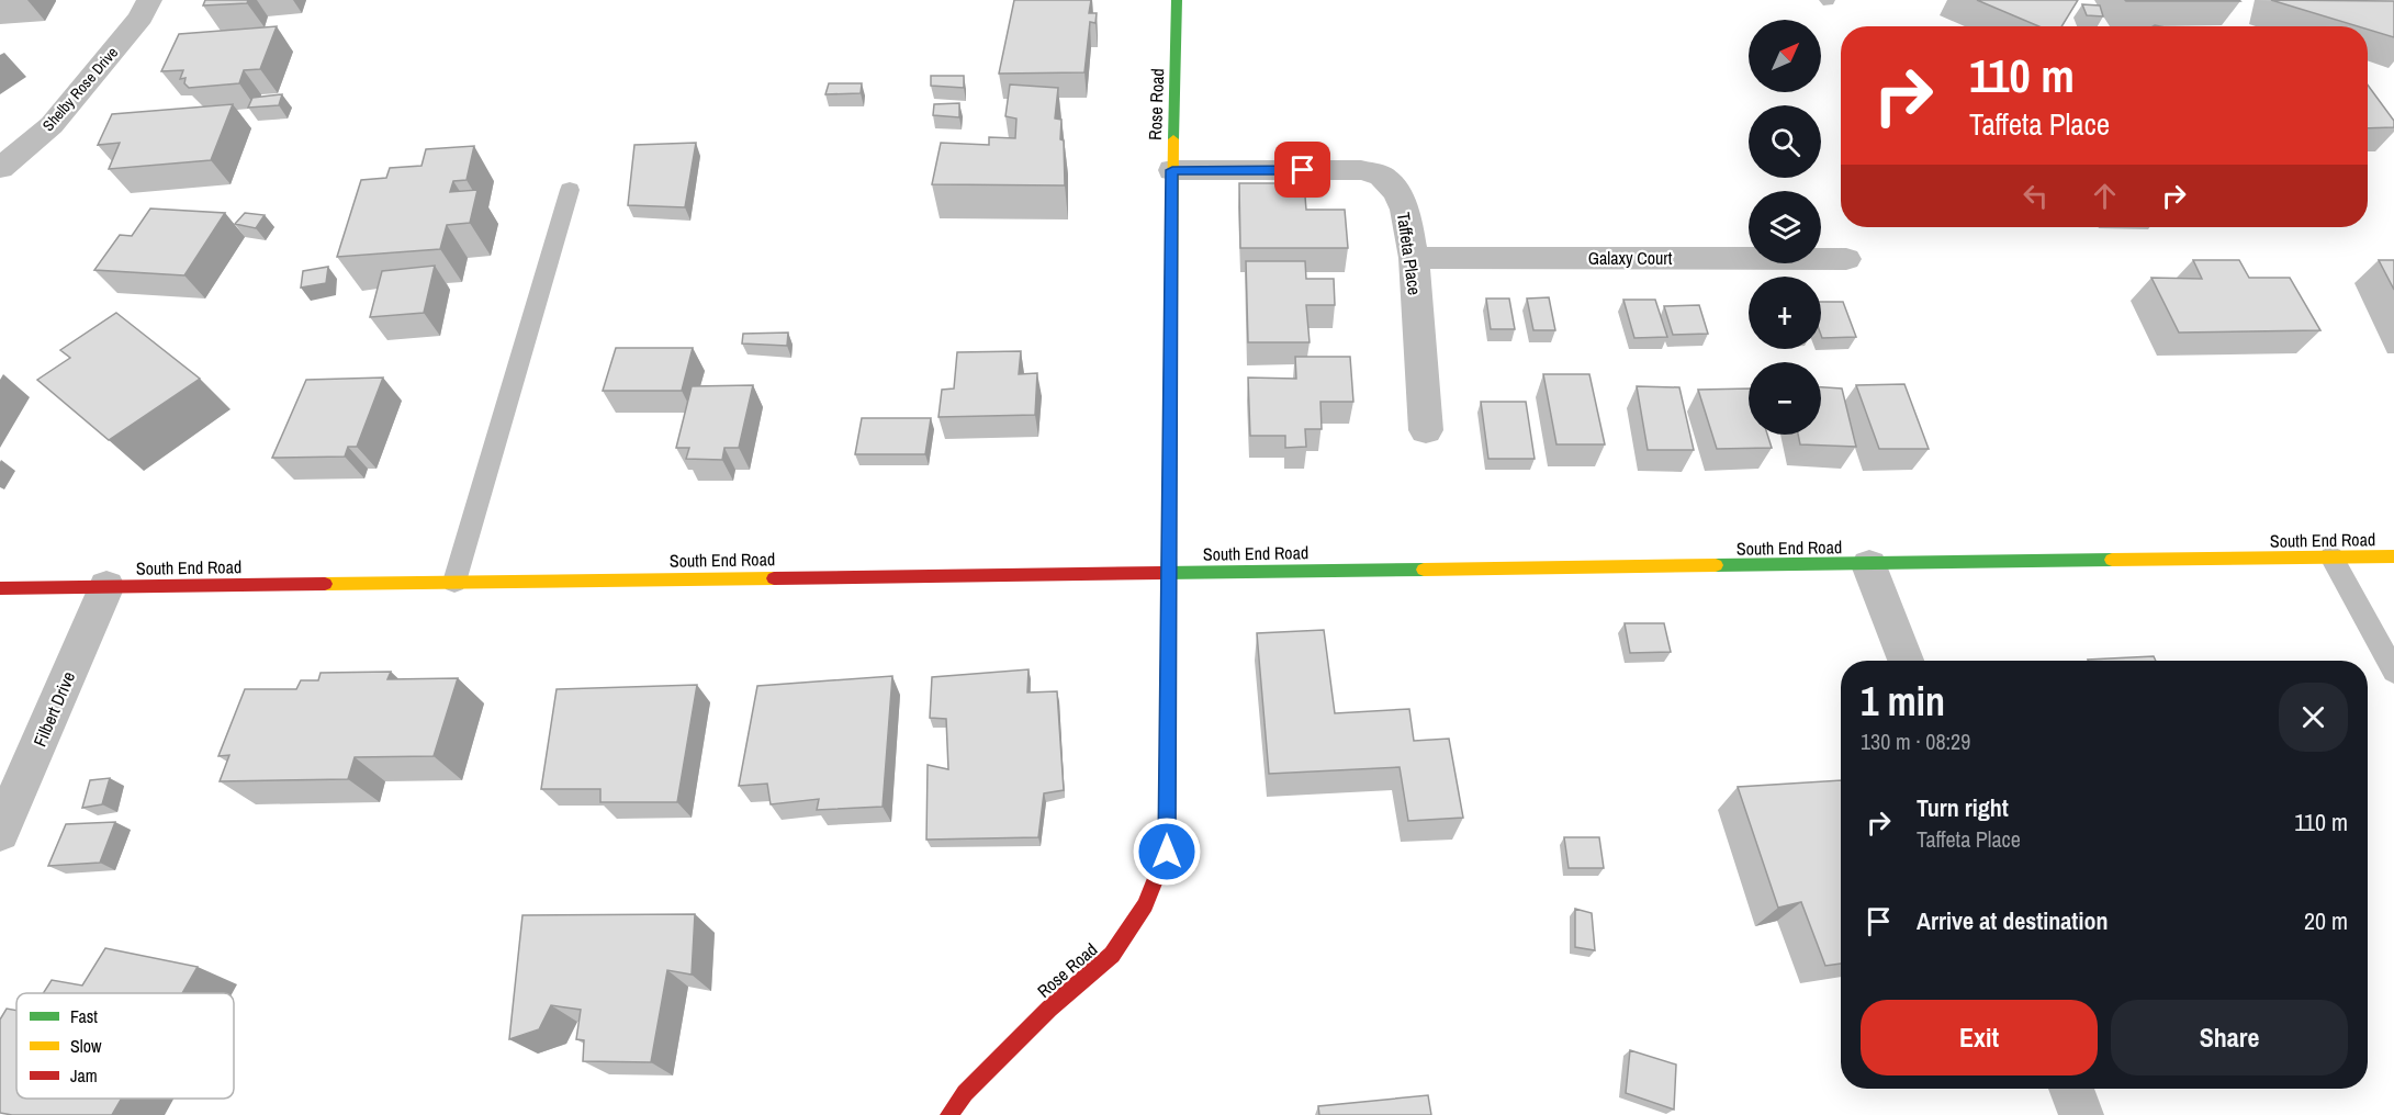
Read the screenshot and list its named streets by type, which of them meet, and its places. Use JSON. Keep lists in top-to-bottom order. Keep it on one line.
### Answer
{"streets":{"main road":["Rose Road","South End Road"],"street":["Shelby Rose Drive","Taffeta Place","Galaxy Court","Filbert Drive"]},"crossings":[["Rose Road","Taffeta Place"],["Rose Road","South End Road"],["Taffeta Place","Galaxy Court"],["South End Road","Filbert Drive"]],"legend":["Fast","Slow","Jam"],"north":"top right","page":{"map_buttons":["+","−"],"turn":["110 m","Taffeta Place"],"heading":["1 min","130 m · 08:29"],"list":[{"name":"Turn right","note":"Taffeta Place","value":"110 m"},{"name":"Arrive at destination","value":"20 m"}],"buttons":["Exit","Share"]}}
